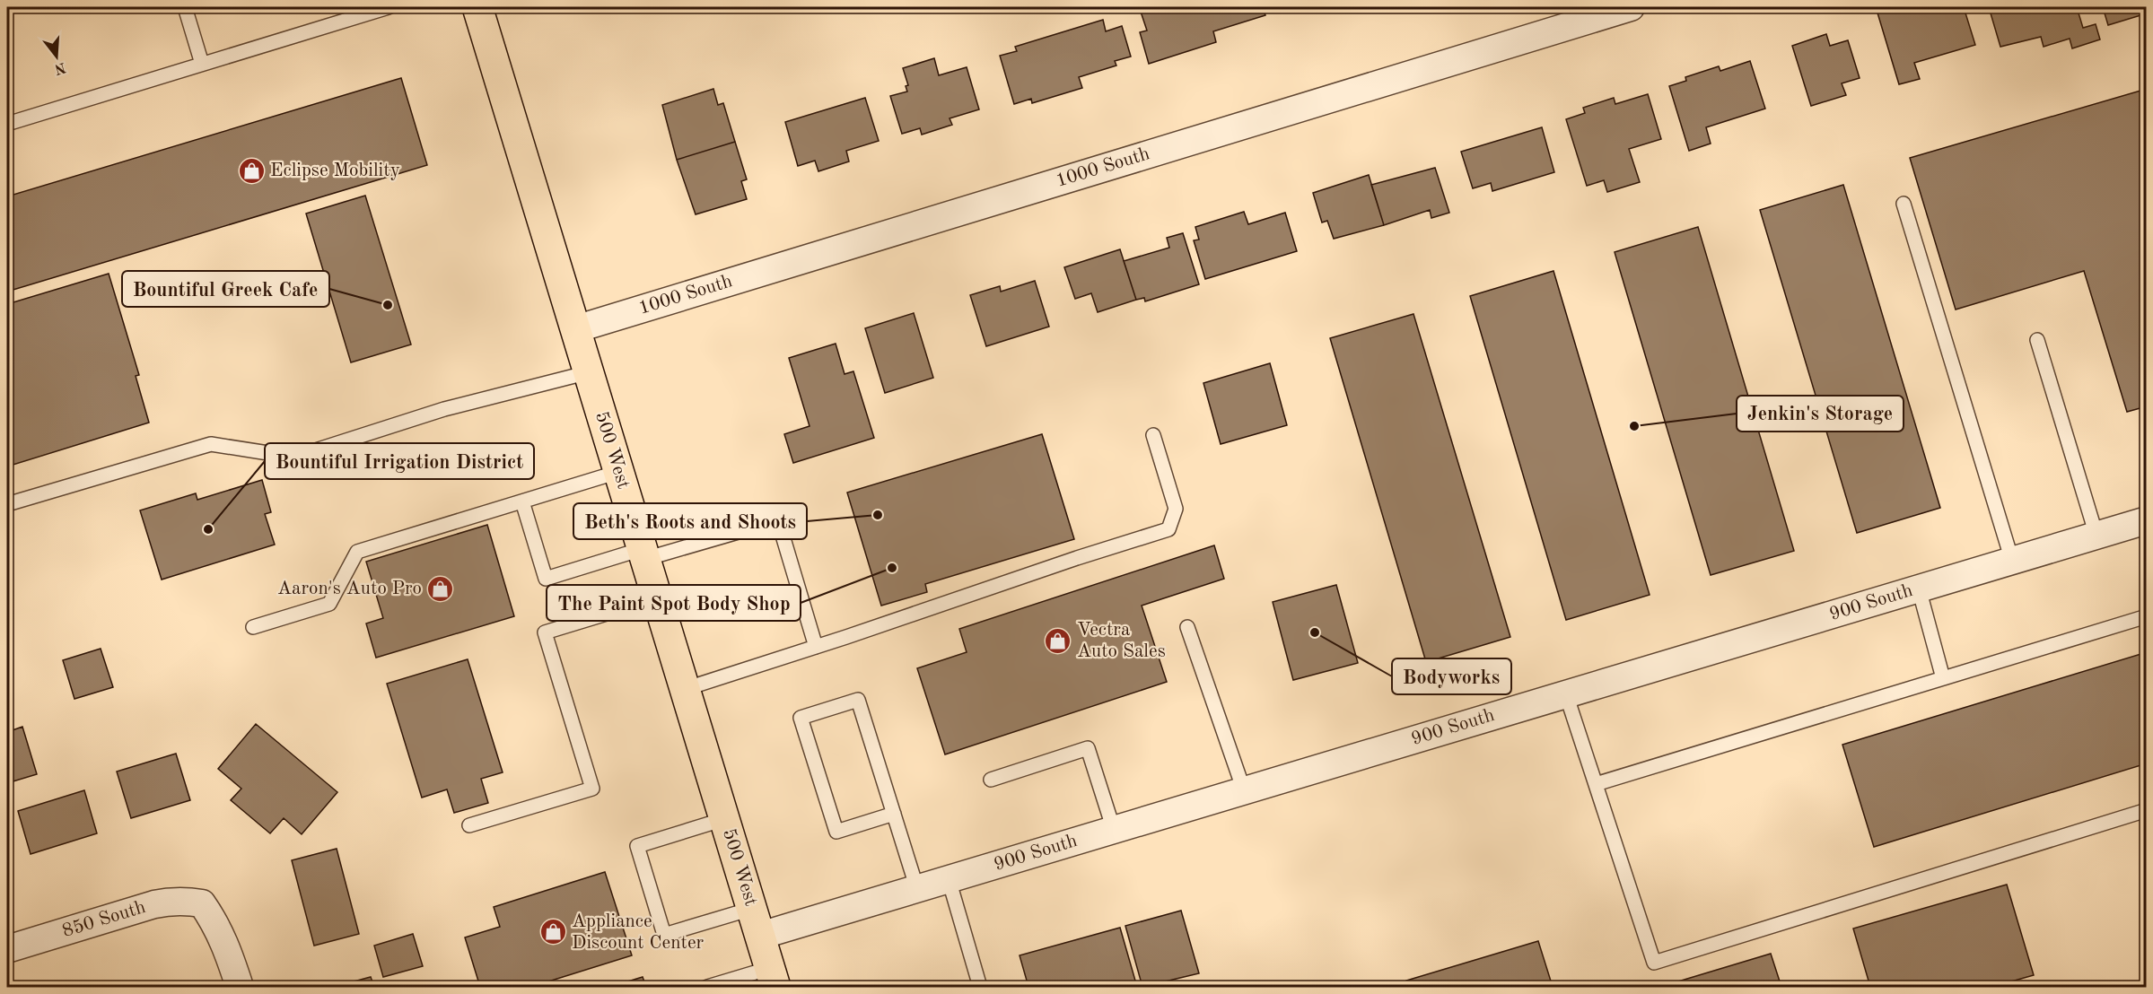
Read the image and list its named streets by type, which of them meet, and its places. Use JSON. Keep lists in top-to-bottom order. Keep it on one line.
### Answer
{"streets":{"main road":["500 West"],"street":["1000 South","900 South","850 South"]},"crossings":[["1000 South","500 West"],["500 West","900 South"]],"places":{"shop":["Eclipse Mobility","Aaron's Auto Pro","Vectra Auto Sales","Appliance Discount Center"],"other":["Bountiful Greek Cafe","Jenkin's Storage","Beth's Roots and Shoots","Bountiful Irrigation District","The Paint Spot Body Shop","Bodyworks"]},"north":"bottom"}
